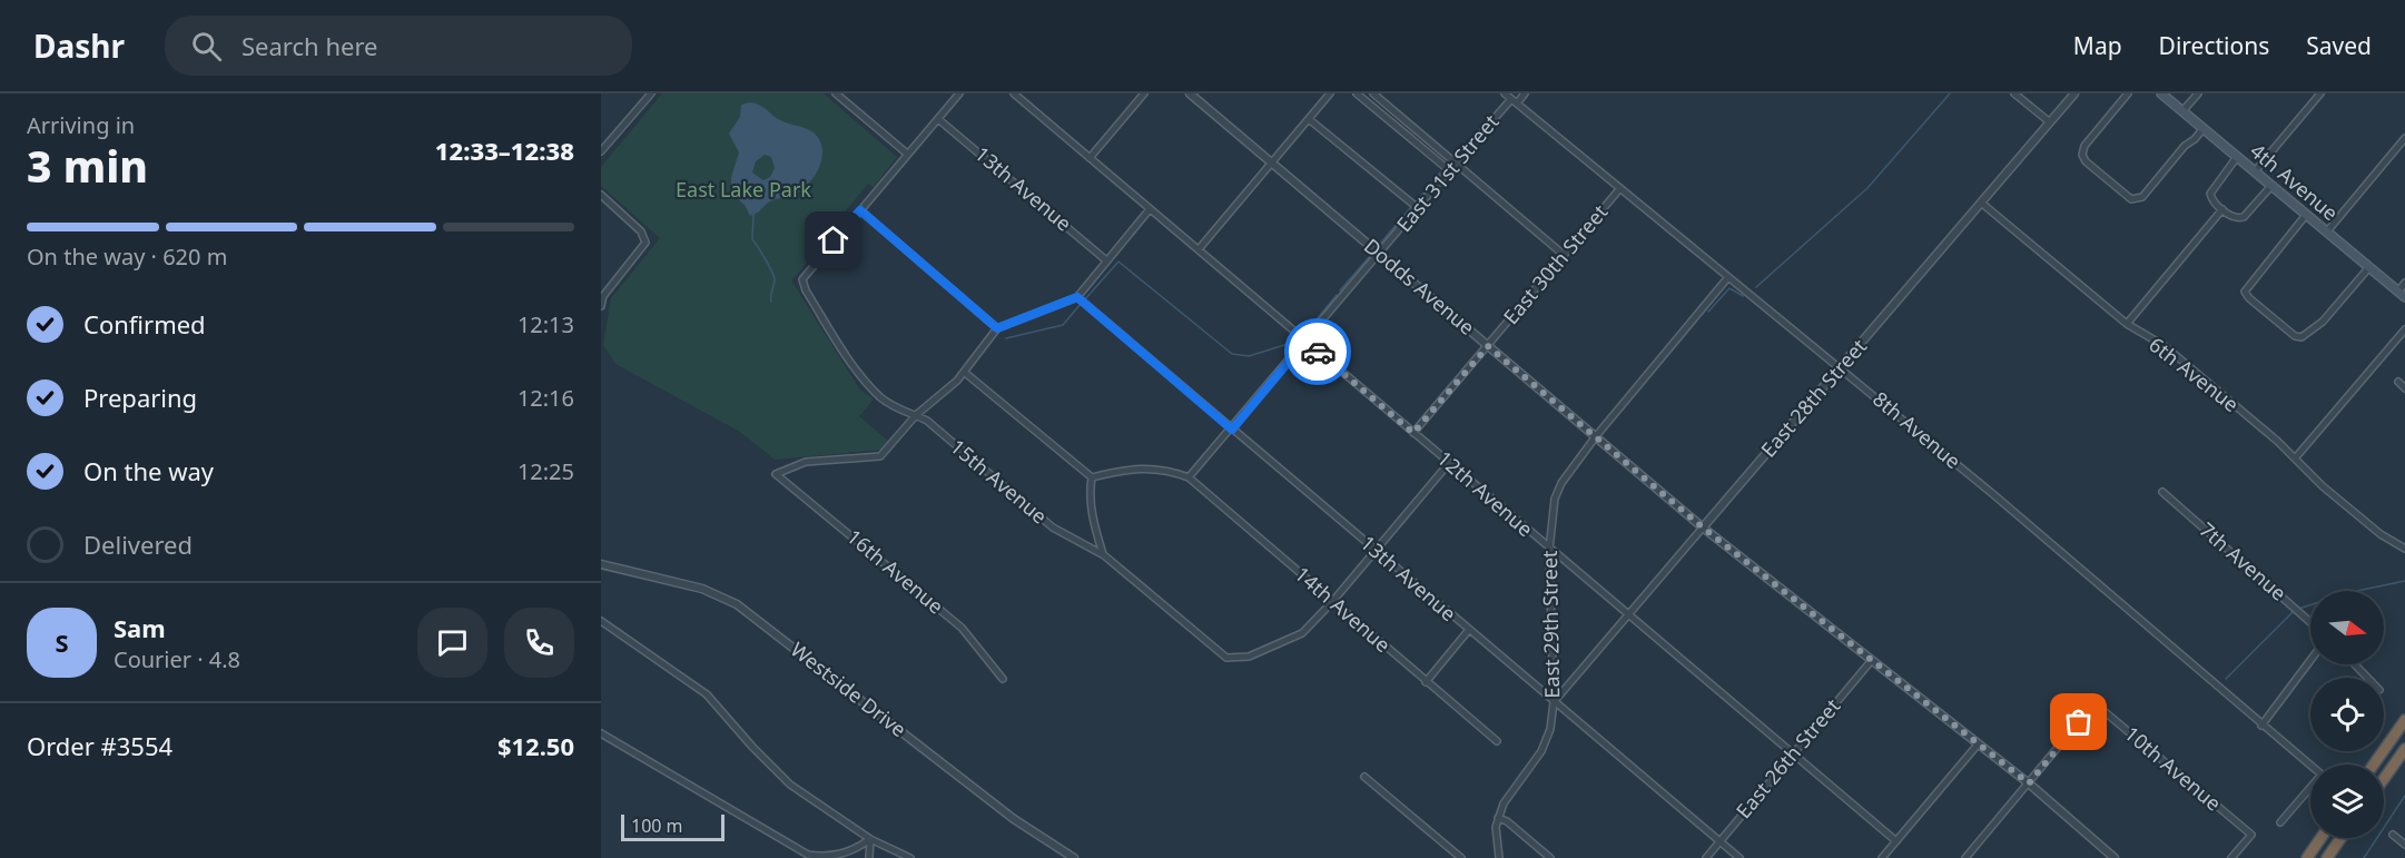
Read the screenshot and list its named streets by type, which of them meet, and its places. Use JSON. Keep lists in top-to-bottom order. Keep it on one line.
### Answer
{"streets":{"main road":["4th Avenue"],"street":["East 31st Street","13th Avenue","East 30th Street","Dodds Avenue","6th Avenue","East 28th Street","8th Avenue","15th Avenue","12th Avenue","7th Avenue","16th Avenue","14th Avenue","East 29th Street","Westside Drive","East 26th Street","10th Avenue"]},"crossings":[["East 31st Street","13th Avenue"],["East 31st Street","Dodds Avenue"],["East 31st Street","8th Avenue"],["East 31st Street","12th Avenue"],["East 31st Street","14th Avenue"],["13th Avenue","East 28th Street"],["13th Avenue","East 29th Street"],["13th Avenue","East 26th Street"],["East 30th Street","Dodds Avenue"],["East 30th Street","8th Avenue"],["East 30th Street","12th Avenue"],["Dodds Avenue","East 28th Street"],["Dodds Avenue","East 29th Street"],["Dodds Avenue","East 26th Street"],["Dodds Avenue","10th Avenue"],["6th Avenue","East 28th Street"],["East 28th Street","8th Avenue"],["East 28th Street","12th Avenue"],["East 28th Street","East 29th Street"],["8th Avenue","East 29th Street"],["15th Avenue","16th Avenue"],["15th Avenue","14th Avenue"],["12th Avenue","East 29th Street"],["12th Avenue","East 26th Street"]],"parks":["East Lake Park"],"scale_bar":"100 m","north":"right","page":{"header":"Dashr","search":"Search here","nav":["Map","Directions","Saved"],"heading":["3 min","Arriving in","12:33–12:38"],"panel":["Sam","Courier · 4.8","Order #3554","$12.50"],"bar":"On the way · 620 m","list":[["Confirmed","12:13"],["Preparing","12:16"],["On the way","12:25"],"Delivered"],"round":"S","scale":"100 m"}}
